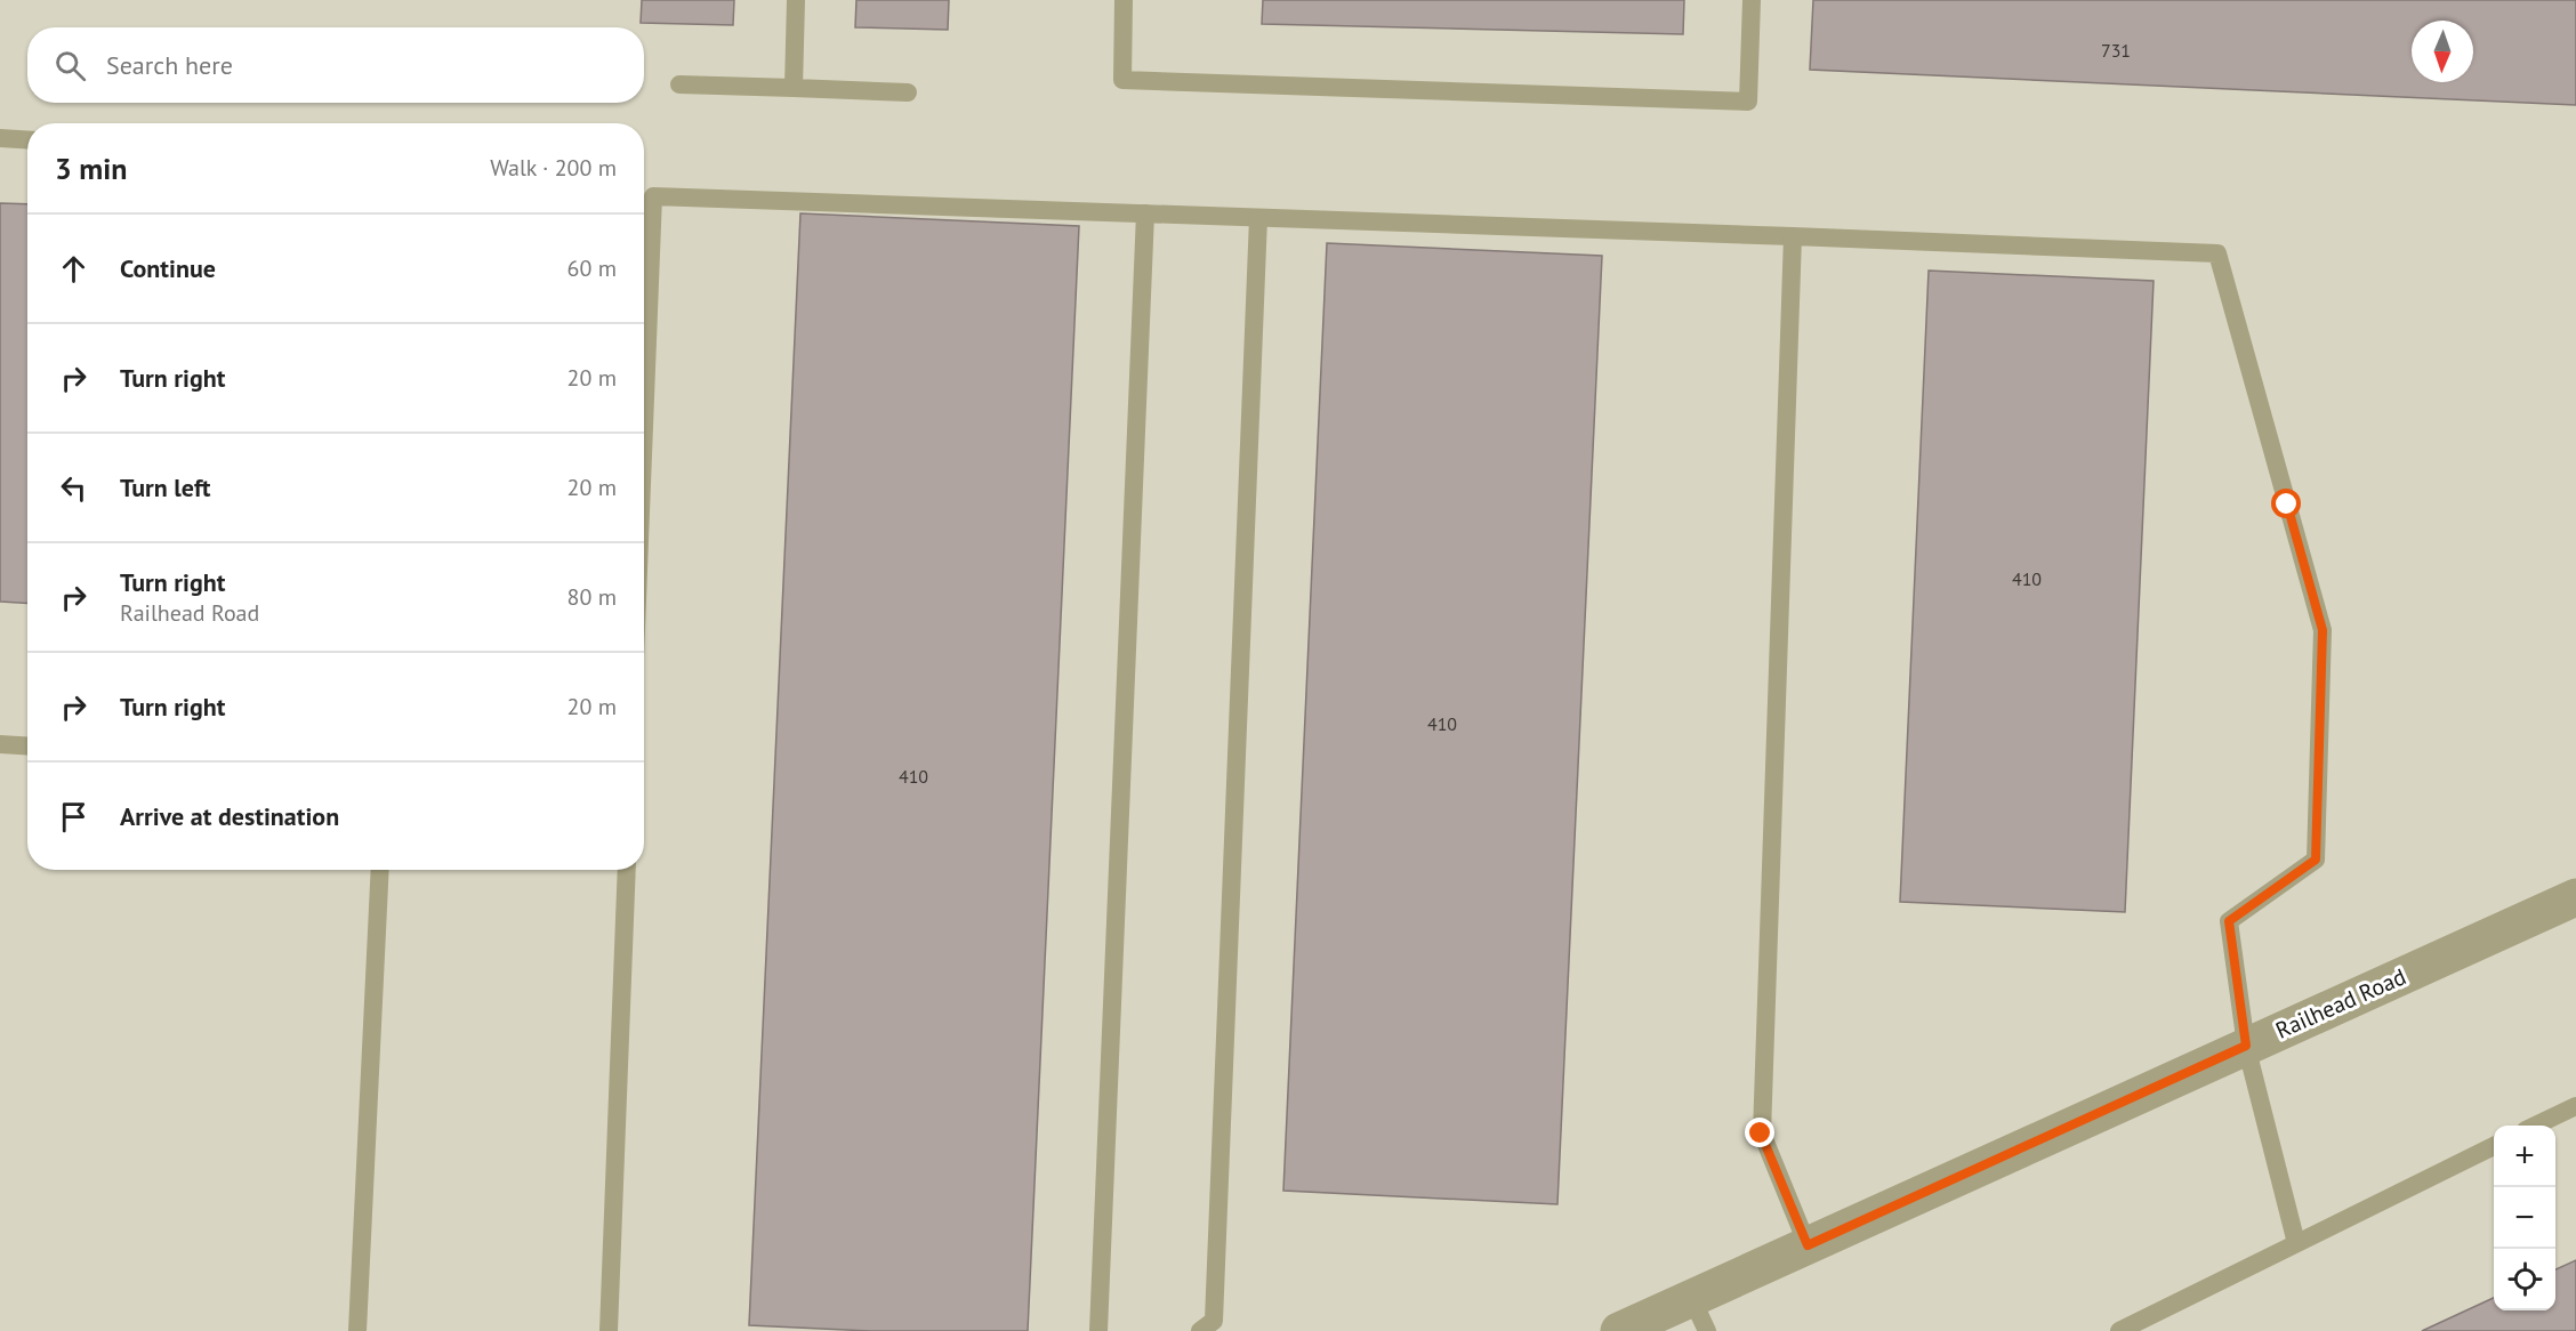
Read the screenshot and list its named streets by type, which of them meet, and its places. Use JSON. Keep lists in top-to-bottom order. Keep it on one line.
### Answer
{"streets":{"street":["Railhead Road"]},"house_numbers":["731","410","410","410"],"north":"bottom","page":{"search":"Search here","heading":["3 min","Walk · 200 m"],"list":[["Continue","60 m"],["Turn right","20 m"],["Turn left","20 m"],["Turn right","Railhead Road","80 m"],["Turn right","20 m"],"Arrive at destination"],"map_buttons":["+","−"]}}
